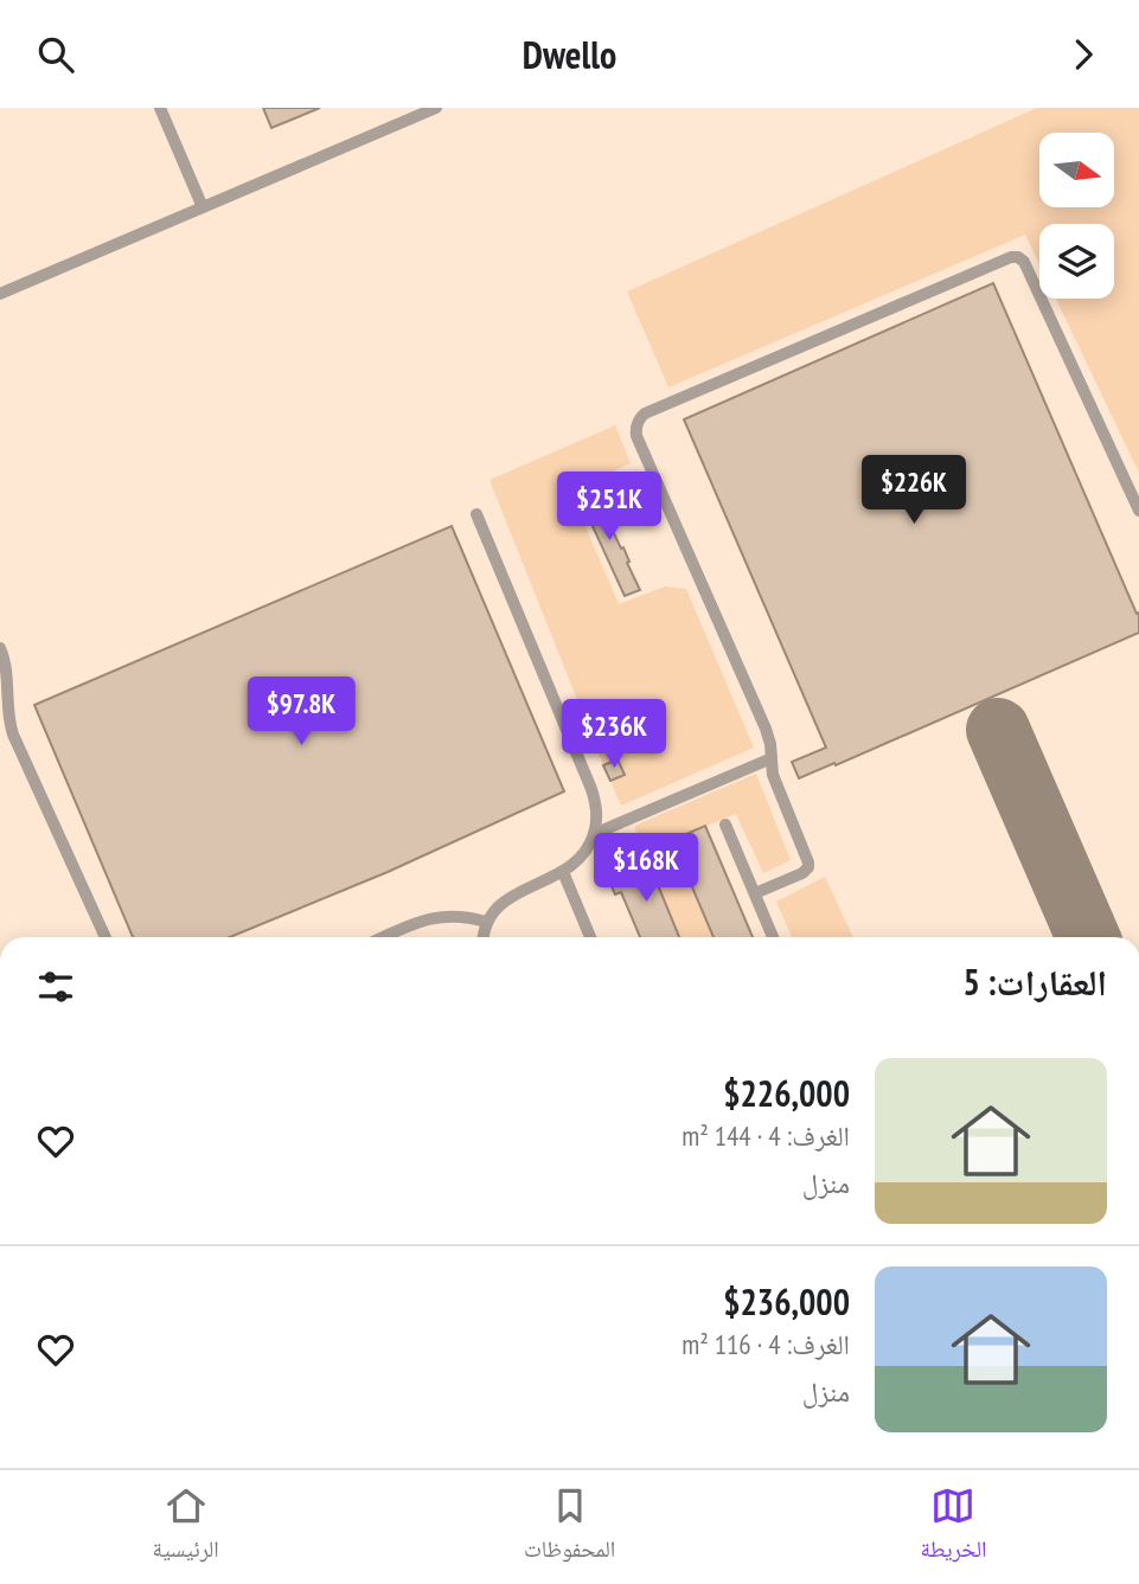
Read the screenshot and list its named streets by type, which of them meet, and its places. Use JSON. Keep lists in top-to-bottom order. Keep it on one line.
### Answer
{"north":"right","page":{"header":"Dwello","price":["$226K","$251K","$97.8K","$236K","$168K"],"heading":"العقارات: 5","list":[{"name":"$226,000","note":"الغرف: 4 · 144 m² · منزل"},{"name":"$236,000","note":"الغرف: 4 · 116 m² · منزل"}],"tabs":["الخريطة","المحفوظات","الرئيسية"]}}
